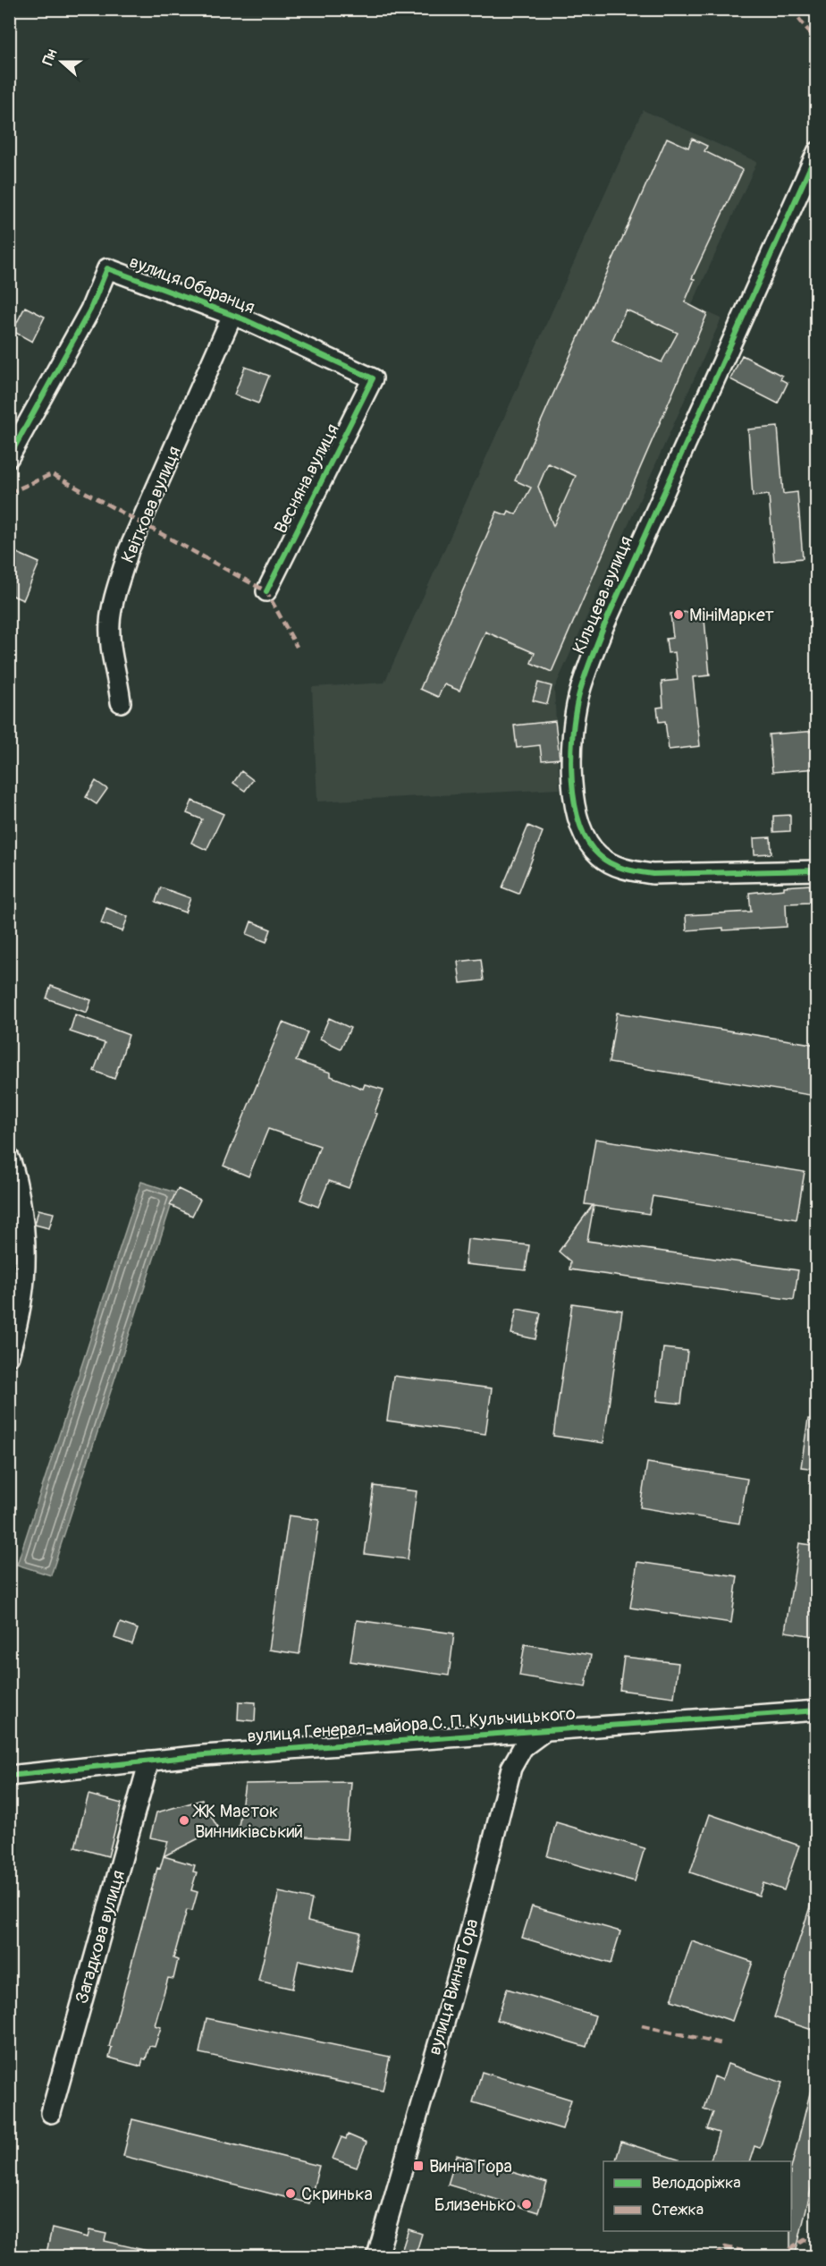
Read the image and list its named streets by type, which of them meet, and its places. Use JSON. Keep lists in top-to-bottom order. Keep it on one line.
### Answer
{"streets":{"street":["вулиця Обаранця","Весняна вулиця","Квіткова вулиця","Кільцева вулиця","вулиця Генерал-майора С. П. Кульчицького","Загадкова вулиця","вулиця Винна Гора"]},"crossings":[["вулиця Обаранця","Весняна вулиця"],["вулиця Обаранця","Квіткова вулиця"],["вулиця Генерал-майора С. П. Кульчицького","Загадкова вулиця"],["вулиця Генерал-майора С. П. Кульчицького","вулиця Винна Гора"]],"places":{"other":["МініМаркет","ЖК Маєток Винниківський","Скринька","Близенько"],"transit":["Винна Гора"]},"legend":["Велодоріжка","Стежка"],"north":"left"}
